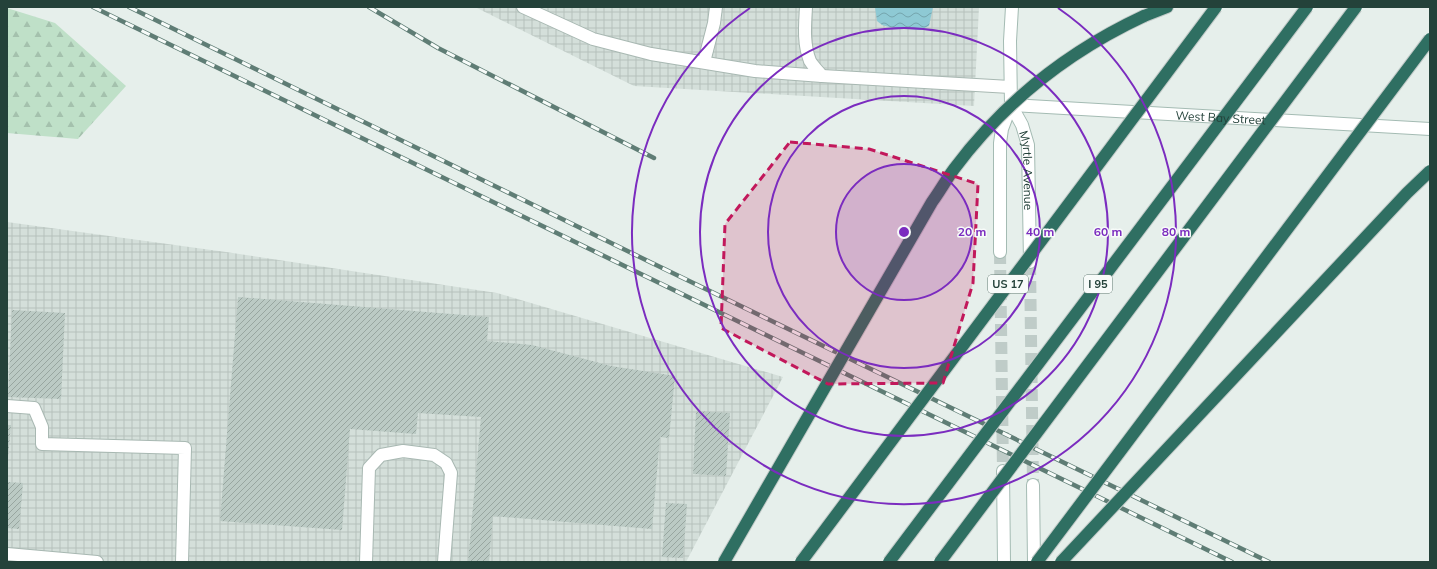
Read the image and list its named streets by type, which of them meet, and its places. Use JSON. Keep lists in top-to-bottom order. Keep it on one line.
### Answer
{"streets":{"highway":["US 17","I 95"],"street":["West Bay Street","Myrtle Avenue"]},"crossings":[["West Bay Street","Myrtle Avenue"]],"rings":["20 m","40 m","60 m","80 m"]}
